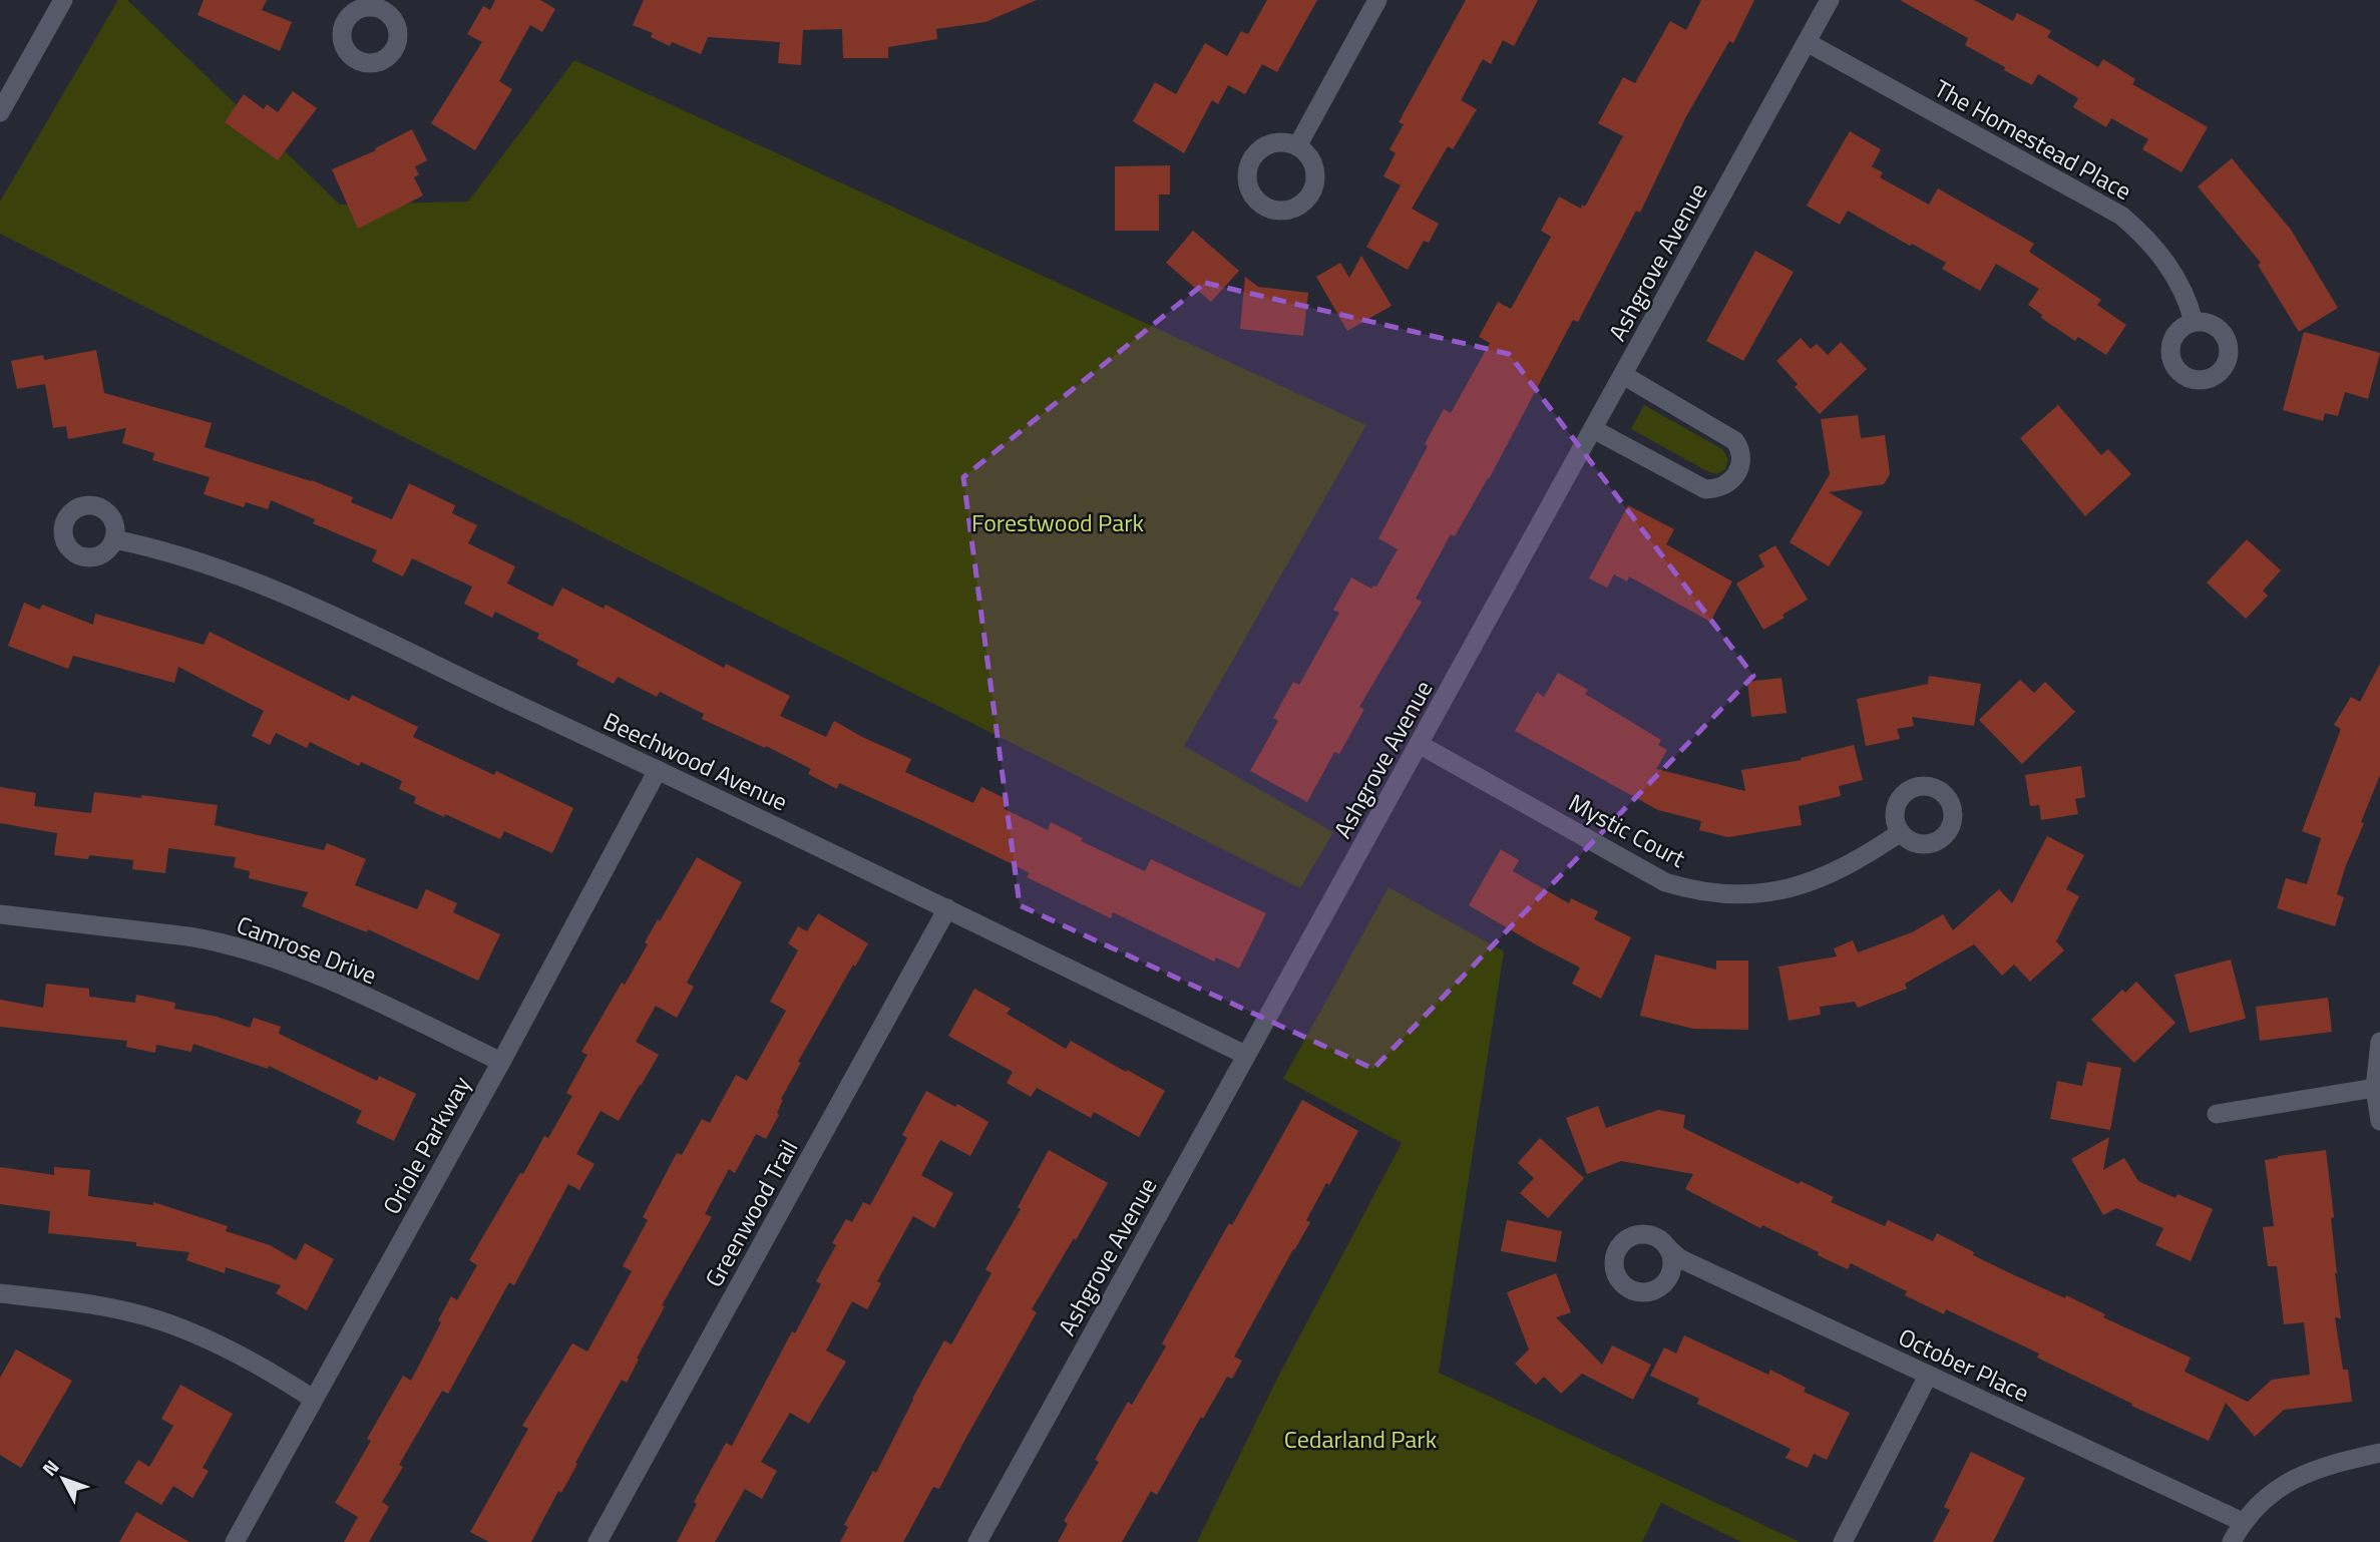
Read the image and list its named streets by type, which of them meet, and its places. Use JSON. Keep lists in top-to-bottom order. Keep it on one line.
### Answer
{"streets":{"street":["The Homestead Place","Ashgrove Avenue","Beechwood Avenue","Mystic Court","Camrose Drive","Oriole Parkway","Greenwood Trail","October Place"]},"crossings":[["The Homestead Place","Ashgrove Avenue"],["Ashgrove Avenue","Beechwood Avenue"],["Ashgrove Avenue","Mystic Court"],["Beechwood Avenue","Oriole Parkway"],["Beechwood Avenue","Greenwood Trail"],["Camrose Drive","Oriole Parkway"]],"parks":["Forestwood Park","Cedarland Park"],"north":"top left"}
